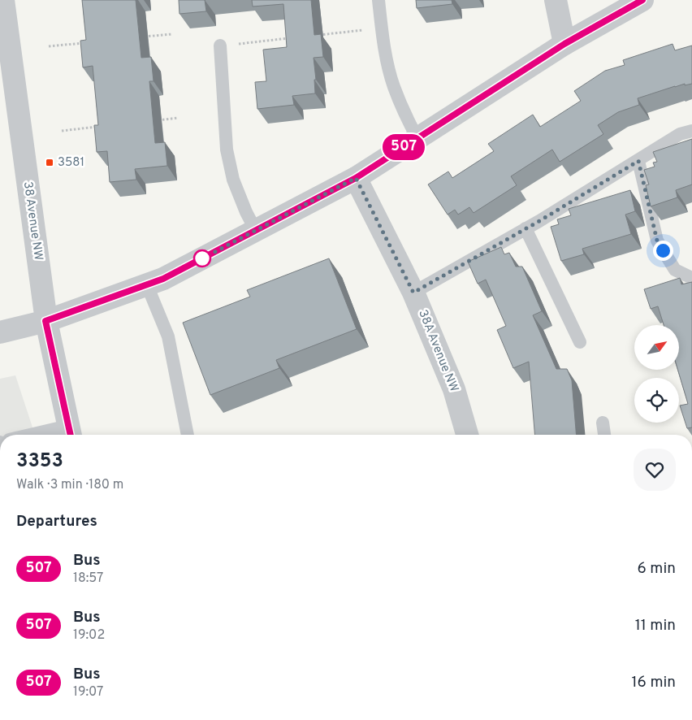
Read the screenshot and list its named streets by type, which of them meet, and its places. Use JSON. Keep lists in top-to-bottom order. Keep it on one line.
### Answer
{"streets":{"street":["38 Avenue NW","38A Avenue NW"]},"places":{"transit":["3581"]},"lines":["bus line 507"],"north":"top right","page":{"on_map":"507","heading":[["3353","Walk · 3 min · 180 m"],"Departures"],"list":[{"mark":"507","name":"Bus","note":"18:57","value":"6 min"},{"mark":"507","name":"Bus","note":"19:02","value":"11 min"},{"mark":"507","name":"Bus","note":"19:07","value":"16 min"}]}}
